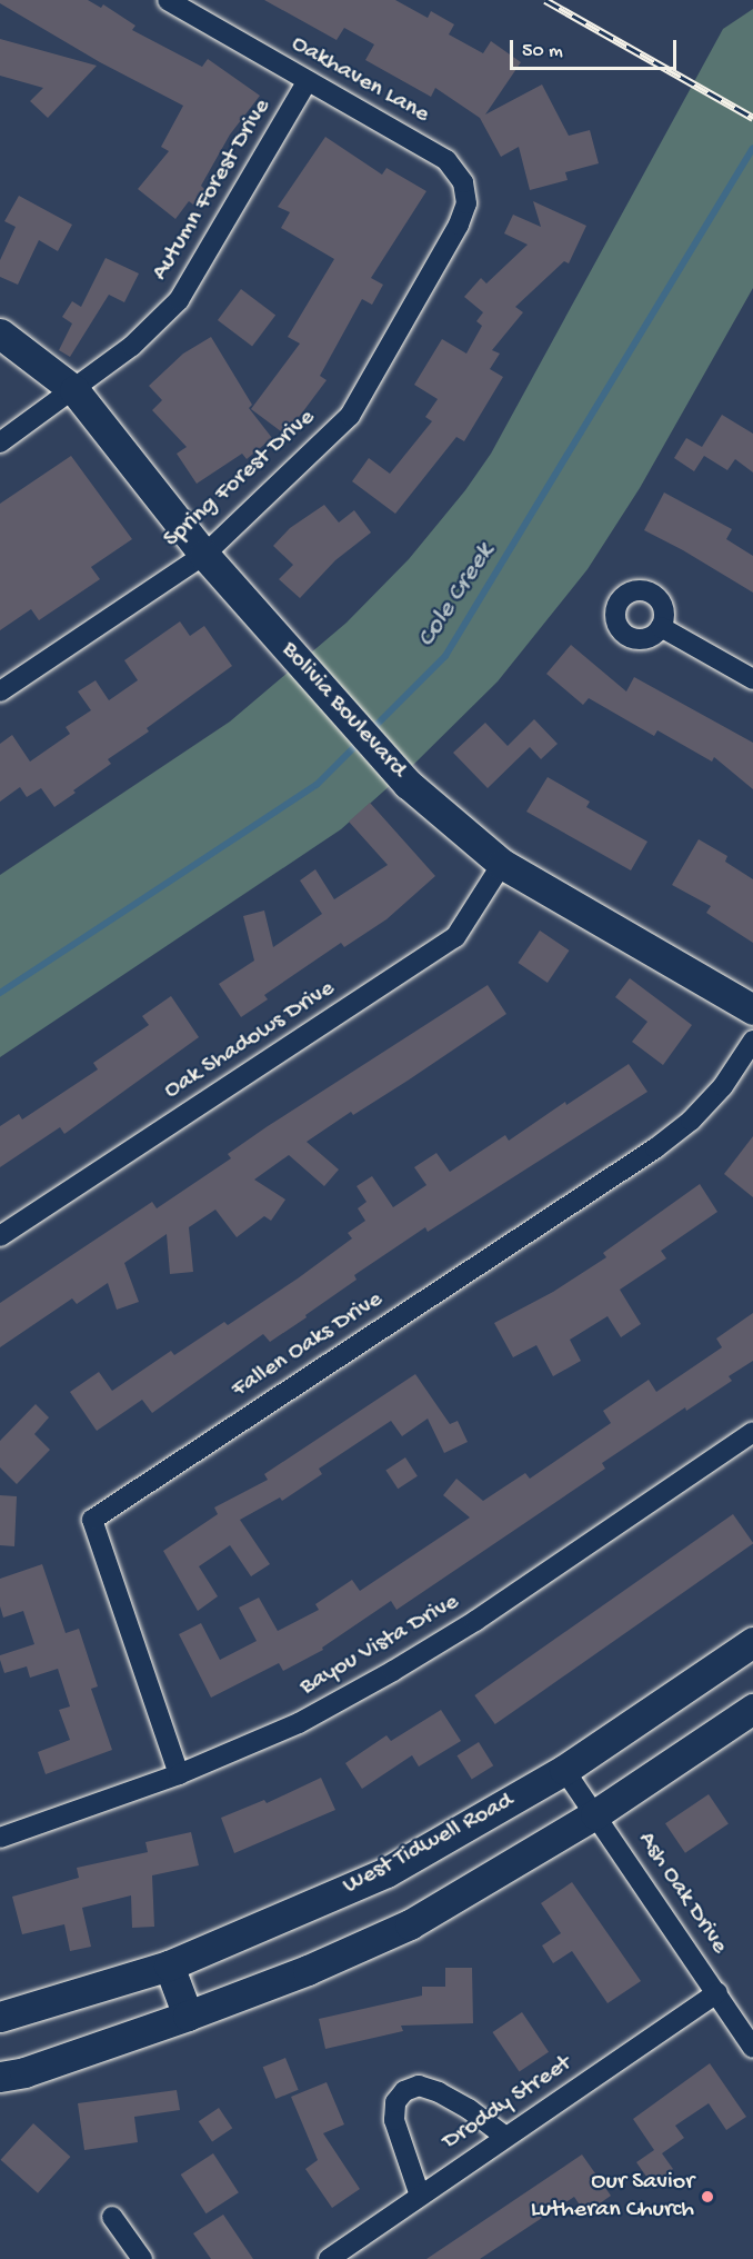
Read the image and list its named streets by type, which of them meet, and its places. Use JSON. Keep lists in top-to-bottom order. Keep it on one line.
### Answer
{"streets":{"main road":["Bolivia Boulevard","West Tidwell Road"],"street":["Oakhaven Lane","Autumn Forest Drive","Spring Forest Drive","Oak Shadows Drive","Fallen Oaks Drive","Bayou Vista Drive","Ash Oak Drive","Droddy Street"]},"crossings":[["Oakhaven Lane","Autumn Forest Drive"],["Oakhaven Lane","Spring Forest Drive"],["Autumn Forest Drive","Bolivia Boulevard"],["Spring Forest Drive","Bolivia Boulevard"],["Bolivia Boulevard","Oak Shadows Drive"],["Fallen Oaks Drive","Bayou Vista Drive"],["West Tidwell Road","Ash Oak Drive"],["Ash Oak Drive","Droddy Street"]],"water":["Cole Creek"],"places":["Our Savior Lutheran Church"],"scale_bar":"50 m"}
